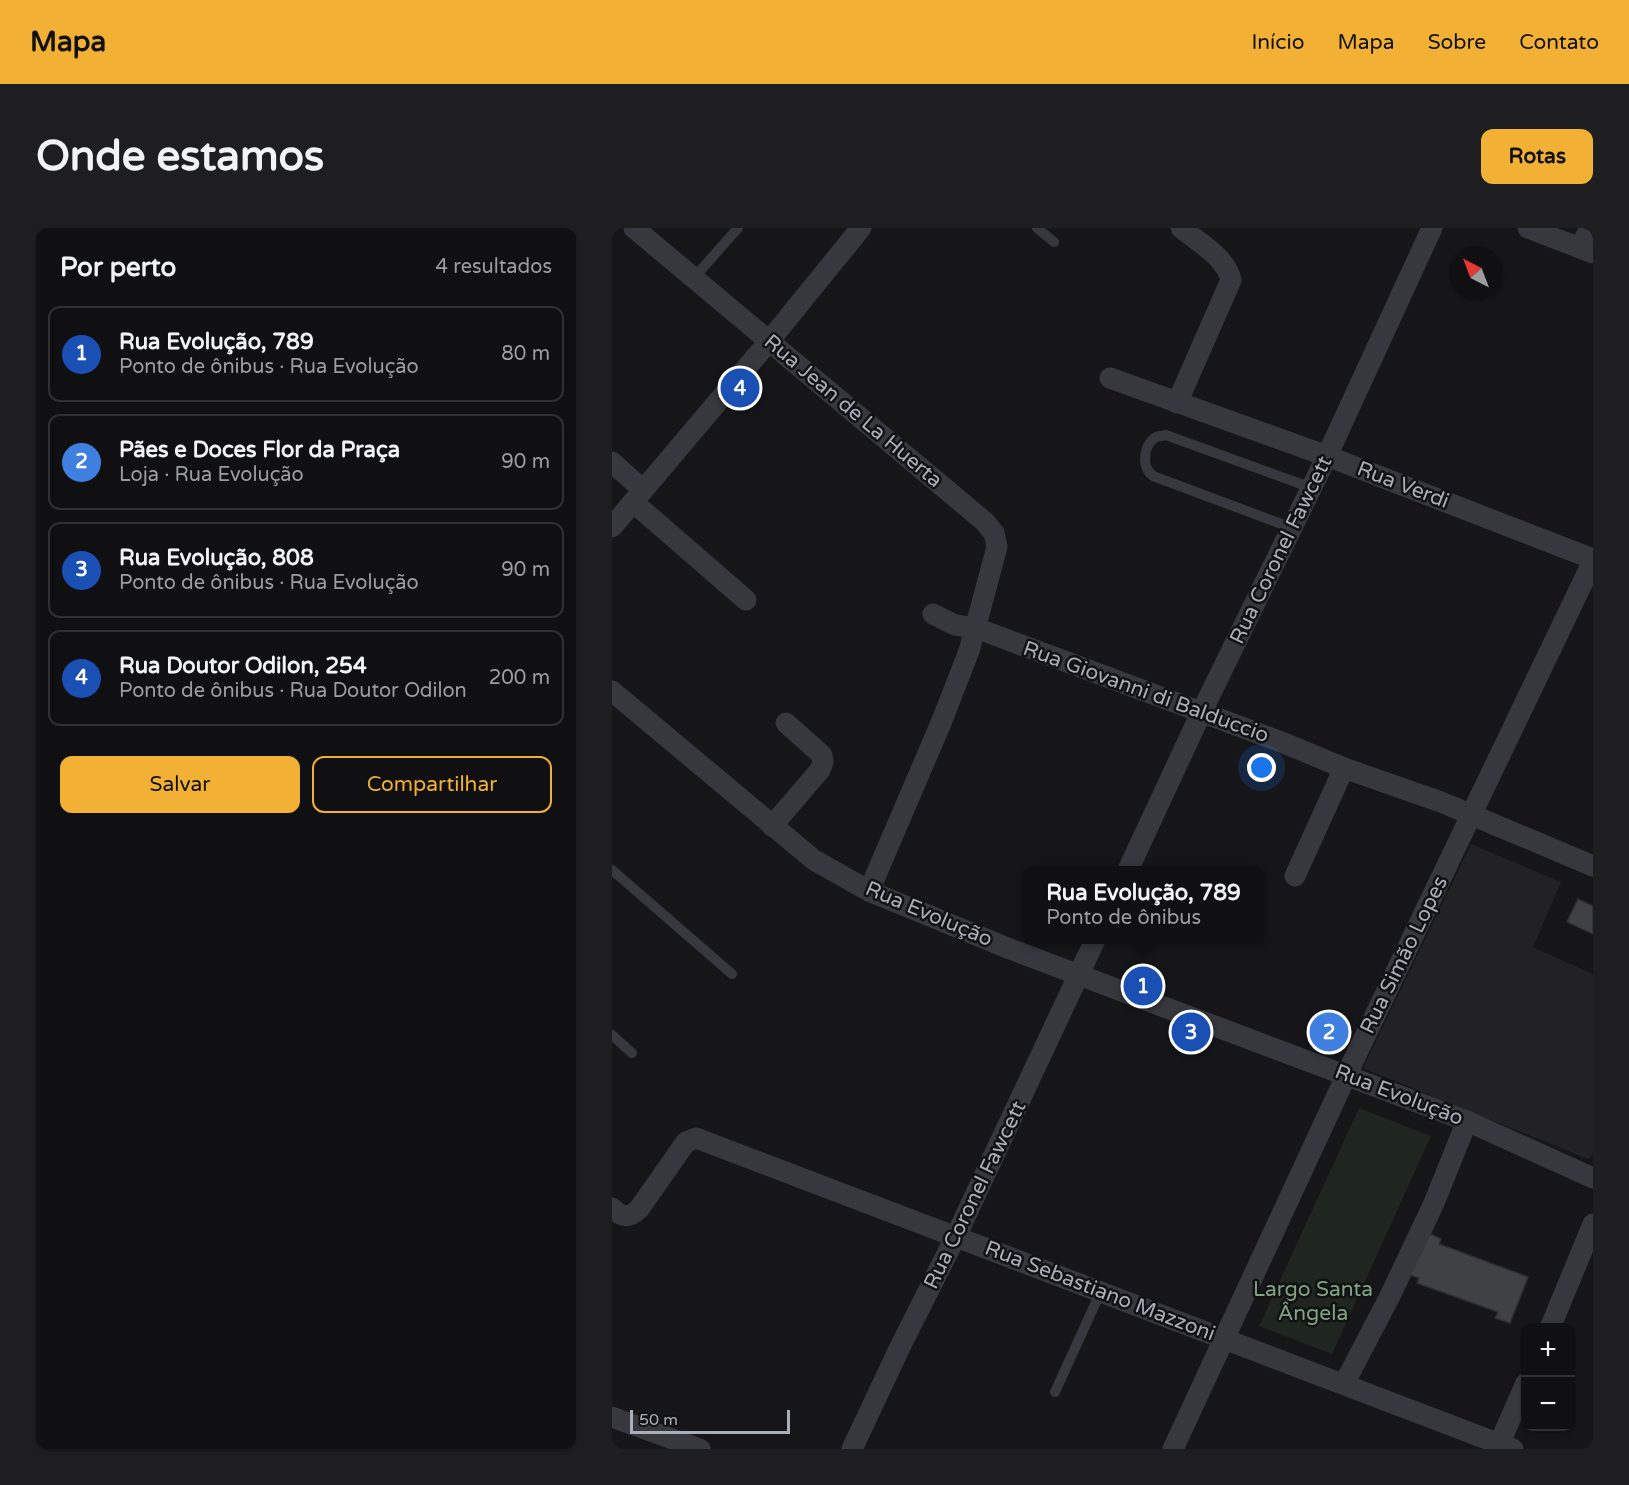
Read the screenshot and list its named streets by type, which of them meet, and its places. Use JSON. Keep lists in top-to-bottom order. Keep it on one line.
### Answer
{"streets":{"street":["Rua Jean de La Huerta","Rua Verdi","Rua Coronel Fawcett","Rua Giovanni di Balduccio","Rua Evolução","Rua Simão Lopes","Rua Sebastiano Mazzoni"]},"crossings":[["Rua Jean de La Huerta","Rua Giovanni di Balduccio"],["Rua Jean de La Huerta","Rua Evolução"],["Rua Verdi","Rua Coronel Fawcett"],["Rua Verdi","Rua Simão Lopes"],["Rua Coronel Fawcett","Rua Giovanni di Balduccio"],["Rua Coronel Fawcett","Rua Evolução"],["Rua Coronel Fawcett","Rua Sebastiano Mazzoni"],["Rua Giovanni di Balduccio","Rua Simão Lopes"],["Rua Evolução","Rua Simão Lopes"],["Rua Simão Lopes","Rua Sebastiano Mazzoni"]],"parks":["Largo Santa Ângela"],"scale_bar":"50 m","north":"top left","page":{"header":"Mapa","nav":["Início","Mapa","Sobre","Contato"],"buttons":["Rotas",["Salvar","Compartilhar"]],"title":"Onde estamos","heading":["Por perto","4 resultados"],"list":[{"mark":"1","name":"Rua Evolução, 789","note":"Ponto de ônibus · Rua Evolução","value":"80 m"},{"mark":"2","name":"Pães e Doces Flor da Praça","note":"Loja · Rua Evolução","value":"90 m"},{"mark":"3","name":"Rua Evolução, 808","note":"Ponto de ônibus · Rua Evolução","value":"90 m"},{"mark":"4","name":"Rua Doutor Odilon, 254","note":"Ponto de ônibus · Rua Doutor Odilon","value":"200 m"}],"pins":["4","1","2","3"],"popup":["Rua Evolução, 789","Ponto de ônibus"],"map_buttons":["+","−"],"scale":"50 m"}}
